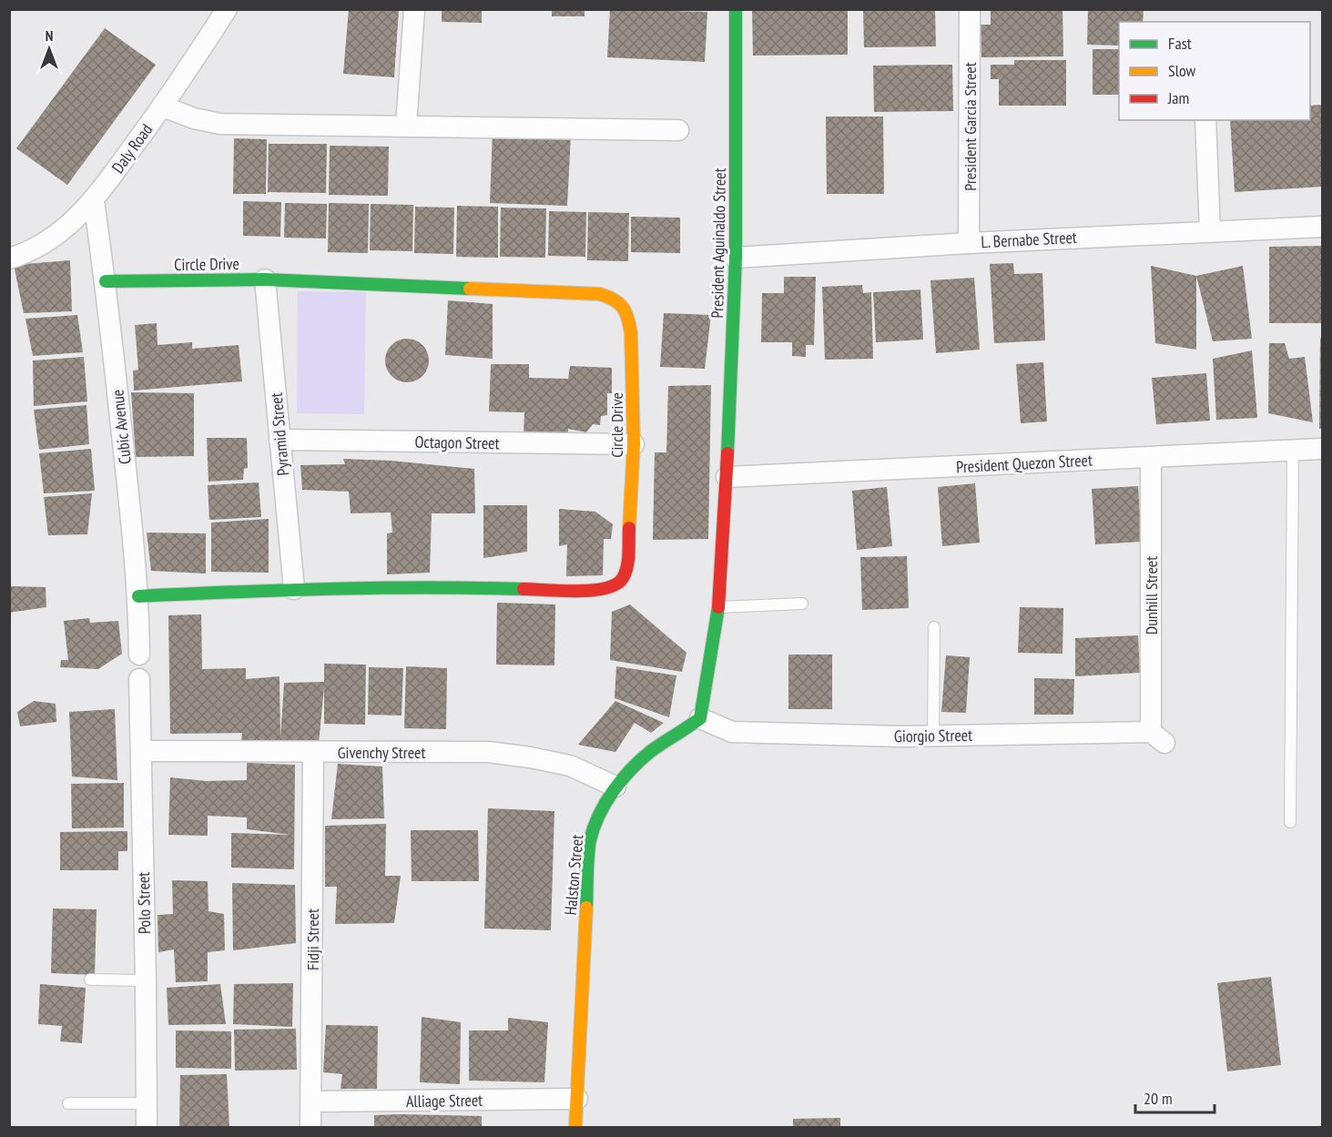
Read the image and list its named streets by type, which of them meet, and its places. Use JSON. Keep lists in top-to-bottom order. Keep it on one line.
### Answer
{"streets":{"street":["President Garcia Street","Daly Road","L. Bernabe Street","President Aguinaldo Street","Circle Drive","Cubic Avenue","Pyramid Street","Octagon Street","President Quezon Street","Dunhill Street","Giorgio Street","Givenchy Street","Halston Street","Polo Street","Fidji Street","Alliage Street"]},"crossings":[["President Garcia Street","L. Bernabe Street"],["Daly Road","Cubic Avenue"],["L. Bernabe Street","President Aguinaldo Street"],["President Aguinaldo Street","President Quezon Street"],["Circle Drive","Cubic Avenue"],["Circle Drive","Pyramid Street"],["Circle Drive","Octagon Street"],["Pyramid Street","Octagon Street"],["President Quezon Street","Dunhill Street"],["Dunhill Street","Giorgio Street"],["Giorgio Street","Halston Street"],["Givenchy Street","Halston Street"],["Givenchy Street","Polo Street"],["Givenchy Street","Fidji Street"],["Halston Street","Alliage Street"],["Fidji Street","Alliage Street"]],"legend":["Fast","Slow","Jam"],"scale_bar":"20 m","north":"top"}
